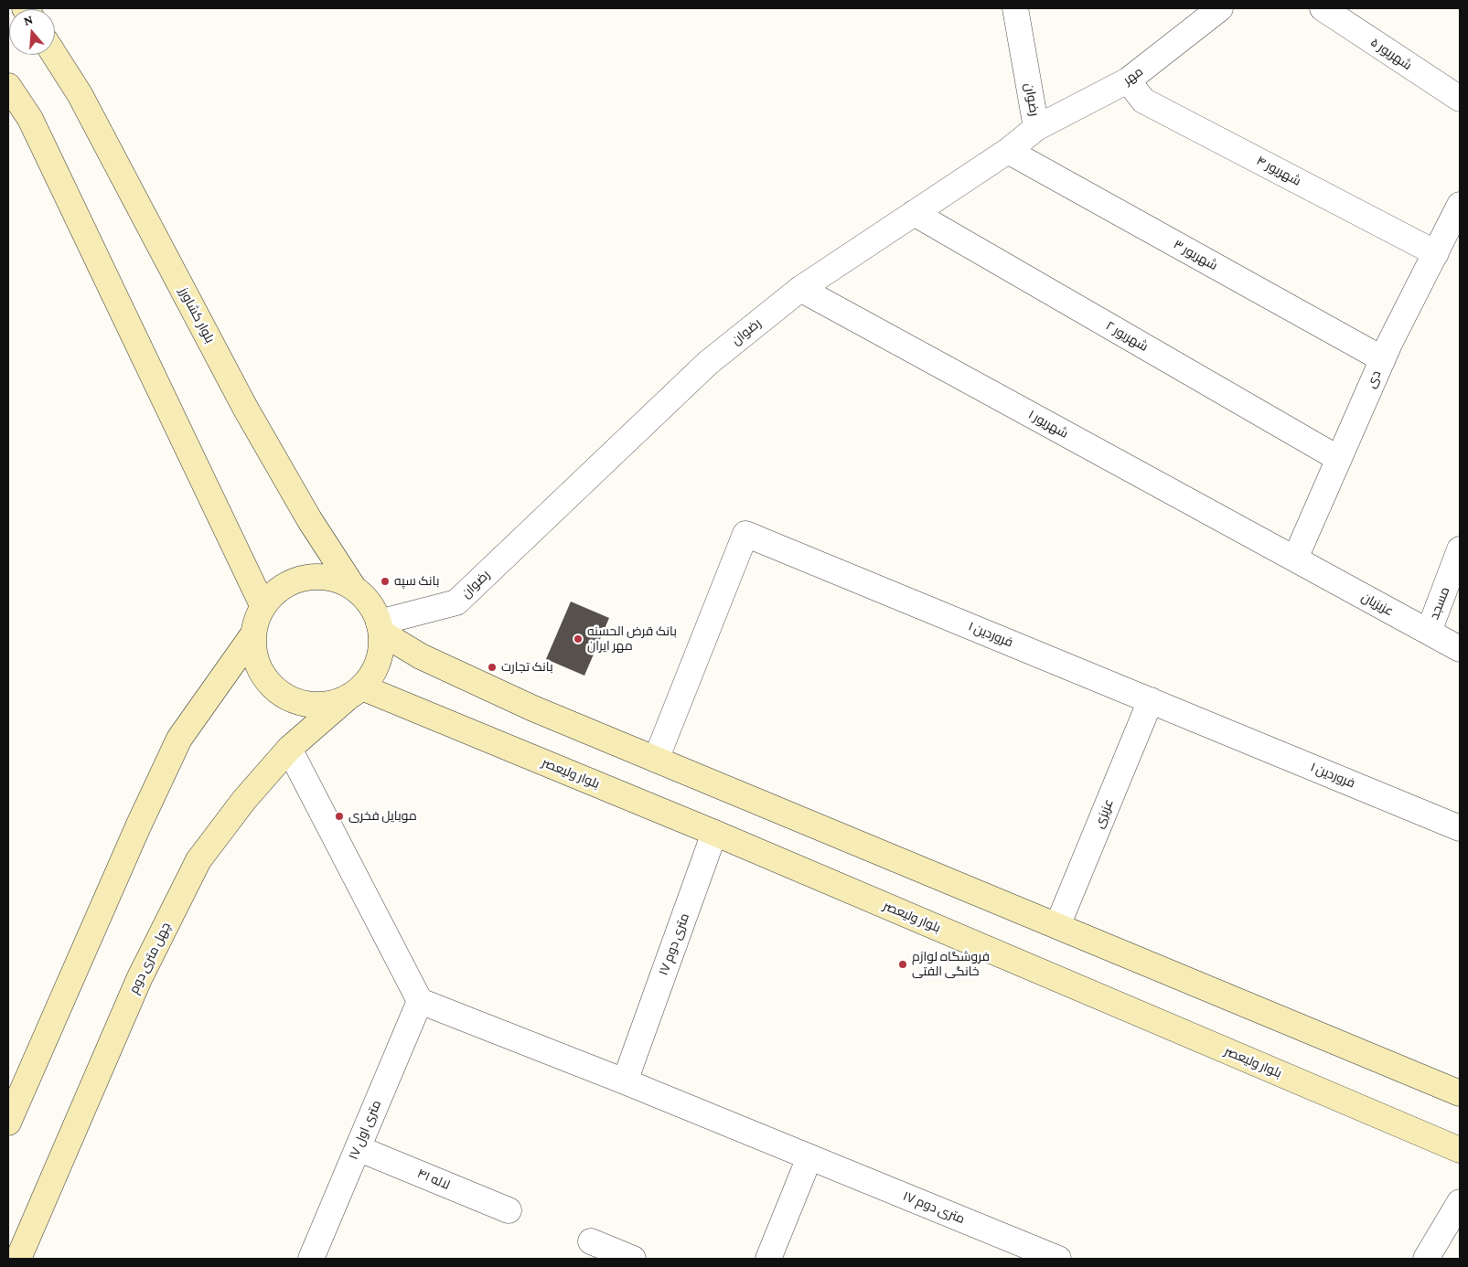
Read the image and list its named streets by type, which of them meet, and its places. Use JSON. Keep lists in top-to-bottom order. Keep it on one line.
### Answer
{"streets":{"main road":["بلوار کشاورز","بلوار ولیعصر","چهل متری دوم"],"street":["شهریور ۵","مهر","رضوان","شهریور ۴","شهریور ۳","شهریور ۲","دی","شهریور ۱","مسجد","عزیزیان","فروردین ۱","عزیزی","۱۷ متری دوم","۱۷ متری اول","لاله ۴۱"]},"crossings":[["مهر","رضوان"],["مهر","شهریور ۴"],["رضوان","شهریور ۳"],["رضوان","بلوار کشاورز"],["رضوان","شهریور ۲"],["رضوان","شهریور ۱"],["رضوان","بلوار ولیعصر"],["رضوان","چهل متری دوم"],["شهریور ۴","دی"],["شهریور ۳","دی"],["بلوار کشاورز","بلوار ولیعصر"],["بلوار کشاورز","چهل متری دوم"],["شهریور ۲","دی"],["دی","شهریور ۱"],["دی","عزیزیان"],["شهریور ۱","عزیزیان"],["مسجد","عزیزیان"],["فروردین ۱","عزیزی"],["بلوار ولیعصر","۱۷ متری دوم"],["بلوار ولیعصر","چهل متری دوم"],["۱۷ متری دوم","۱۷ متری اول"],["۱۷ متری اول","لاله ۴۱"]],"places":["بانک سپه","بانک قرض الحسنه مهر ایران","بانک تجارت","موبایل فخری","فروشگاه لوازم خانگی الفتی"],"north":"top"}
